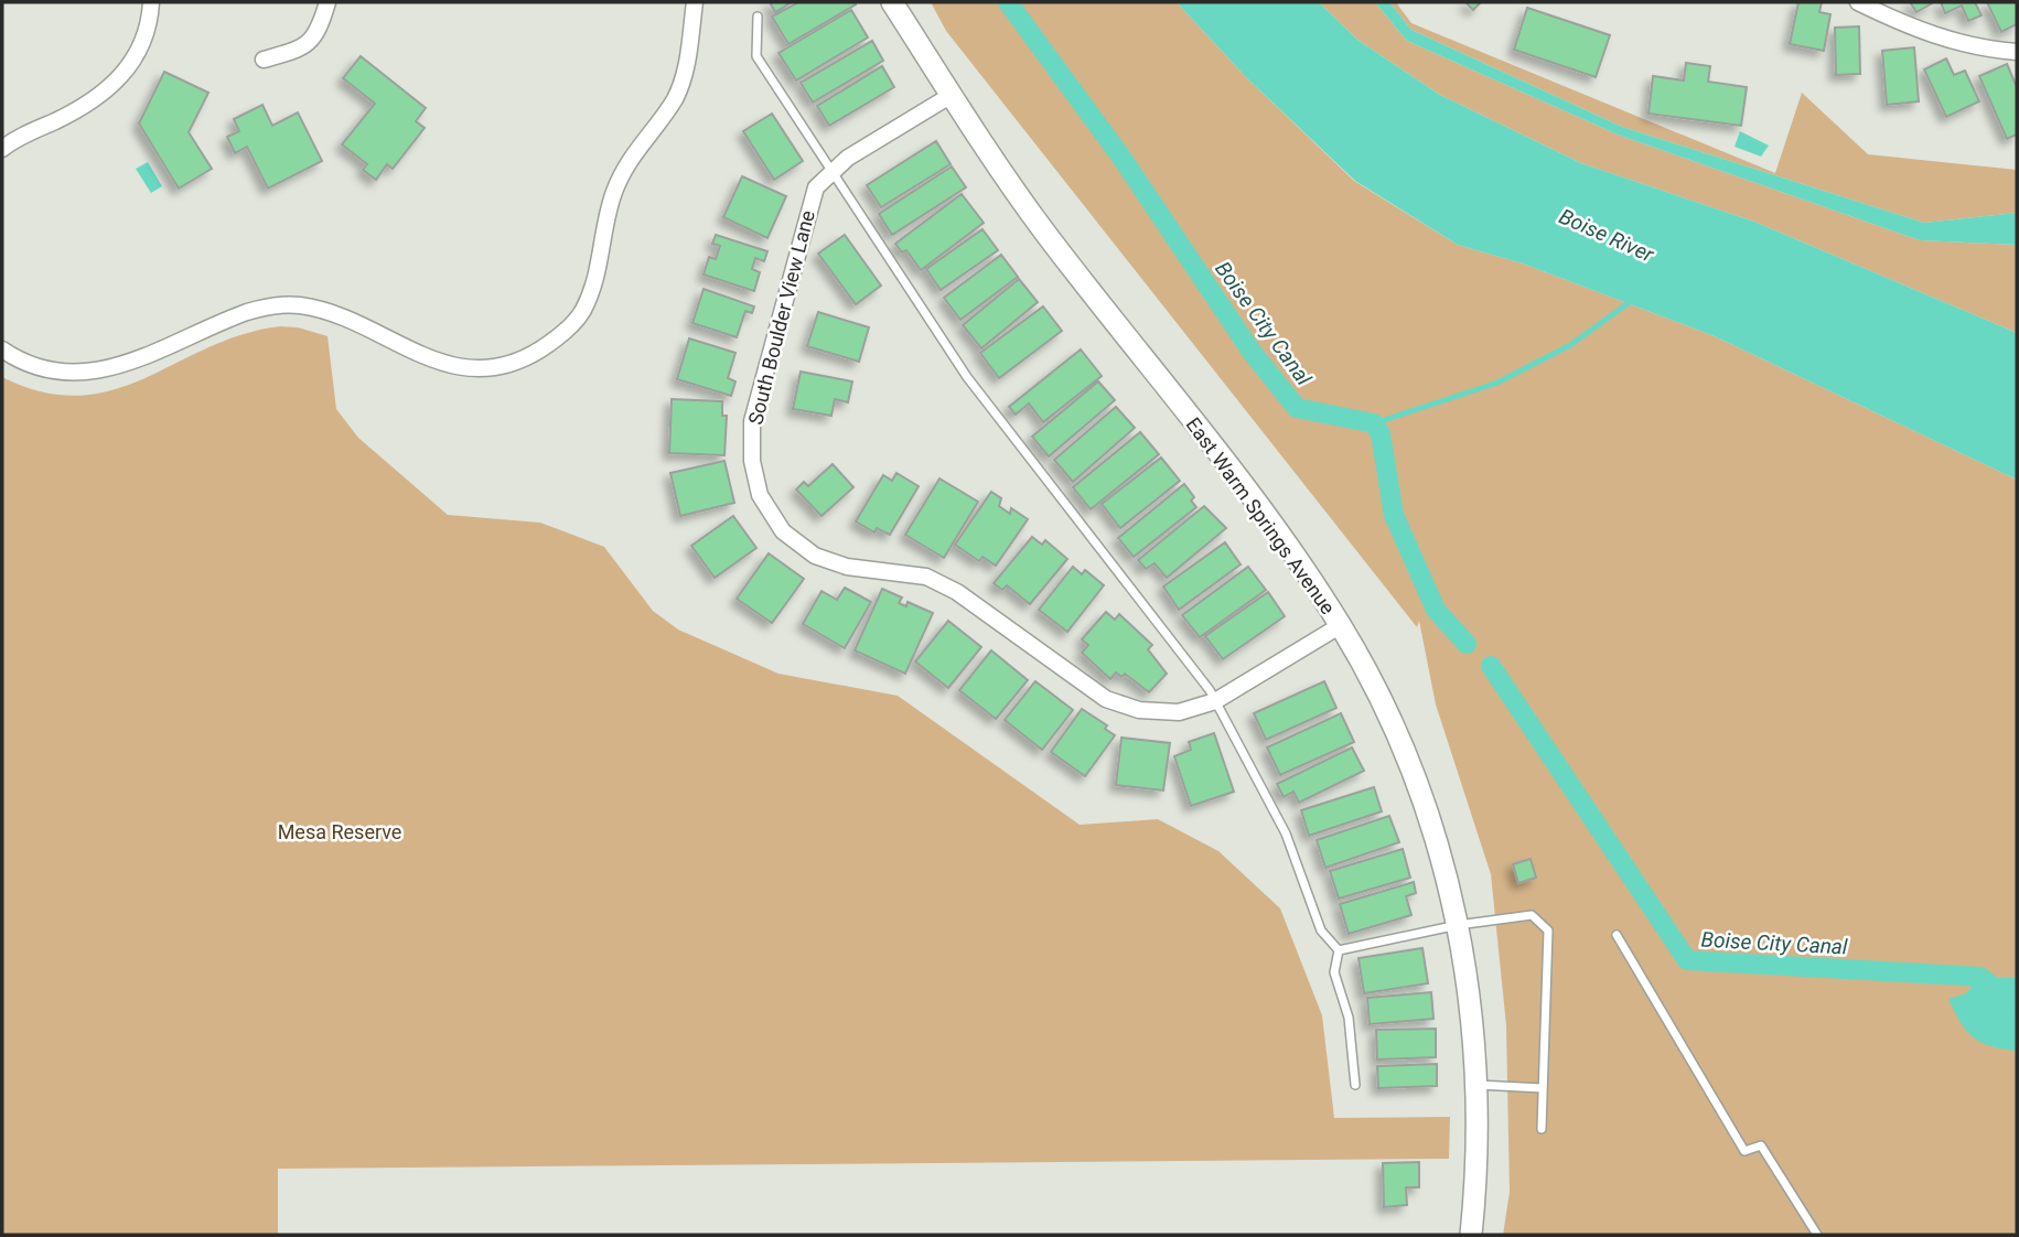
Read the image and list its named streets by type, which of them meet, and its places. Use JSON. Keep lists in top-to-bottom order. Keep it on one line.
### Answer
{"streets":{"street":["South Boulder View Lane","East Warm Springs Avenue"]},"crossings":[["South Boulder View Lane","East Warm Springs Avenue"]],"water":["Boise River","Boise City Canal"],"parks":["Mesa Reserve"]}
